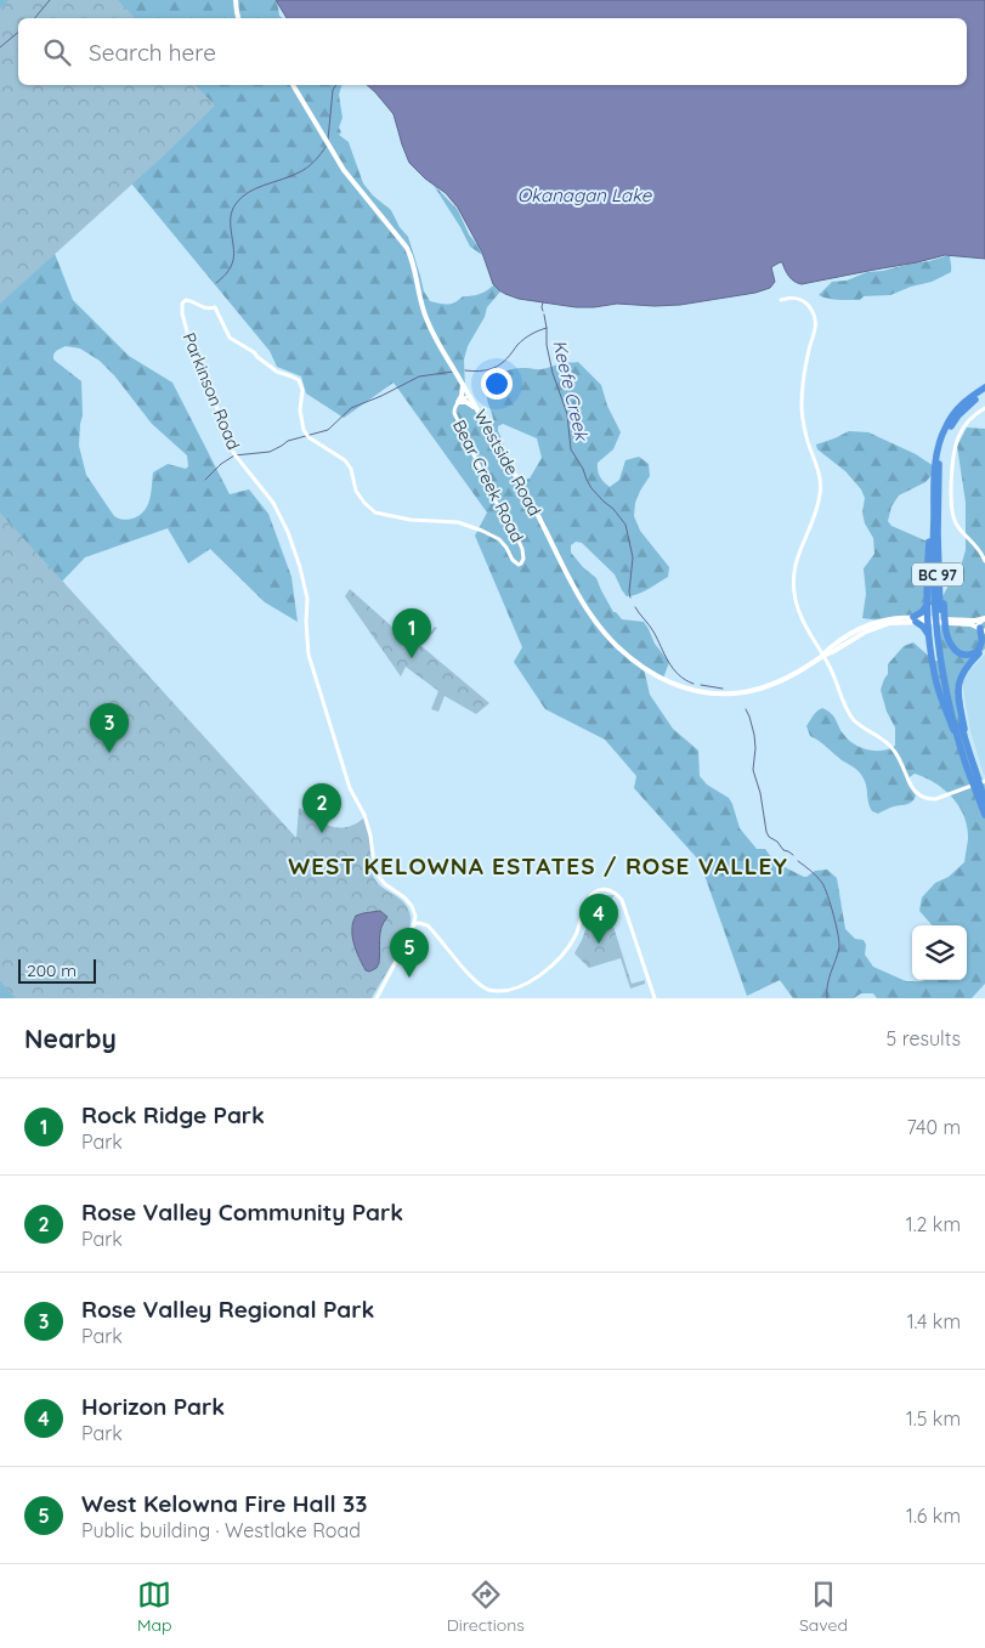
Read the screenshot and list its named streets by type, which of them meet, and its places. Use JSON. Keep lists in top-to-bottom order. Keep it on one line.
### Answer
{"streets":{"highway":["BC 97"],"main road":["Westside Road"],"street":["Parkinson Road","Bear Creek Road"]},"crossings":[["Parkinson Road","Bear Creek Road"],["Westside Road","Bear Creek Road"]],"districts":["WEST KELOWNA ESTATES / ROSE VALLEY"],"water":["Okanagan Lake","Keefe Creek"],"scale_bar":"200 m","page":{"search":"Search here","pins":["1","3","2","4","5"],"scale":"200 m","heading":["Nearby","5 results"],"list":[{"mark":"1","name":"Rock Ridge Park","note":"Park","value":"740 m"},{"mark":"2","name":"Rose Valley Community Park","note":"Park","value":"1.2 km"},{"mark":"3","name":"Rose Valley Regional Park","note":"Park","value":"1.4 km"},{"mark":"4","name":"Horizon Park","note":"Park","value":"1.5 km"},{"mark":"5","name":"West Kelowna Fire Hall 33","note":"Public building · Westlake Road","value":"1.6 km"}],"nav":["Map","Directions","Saved"]}}
